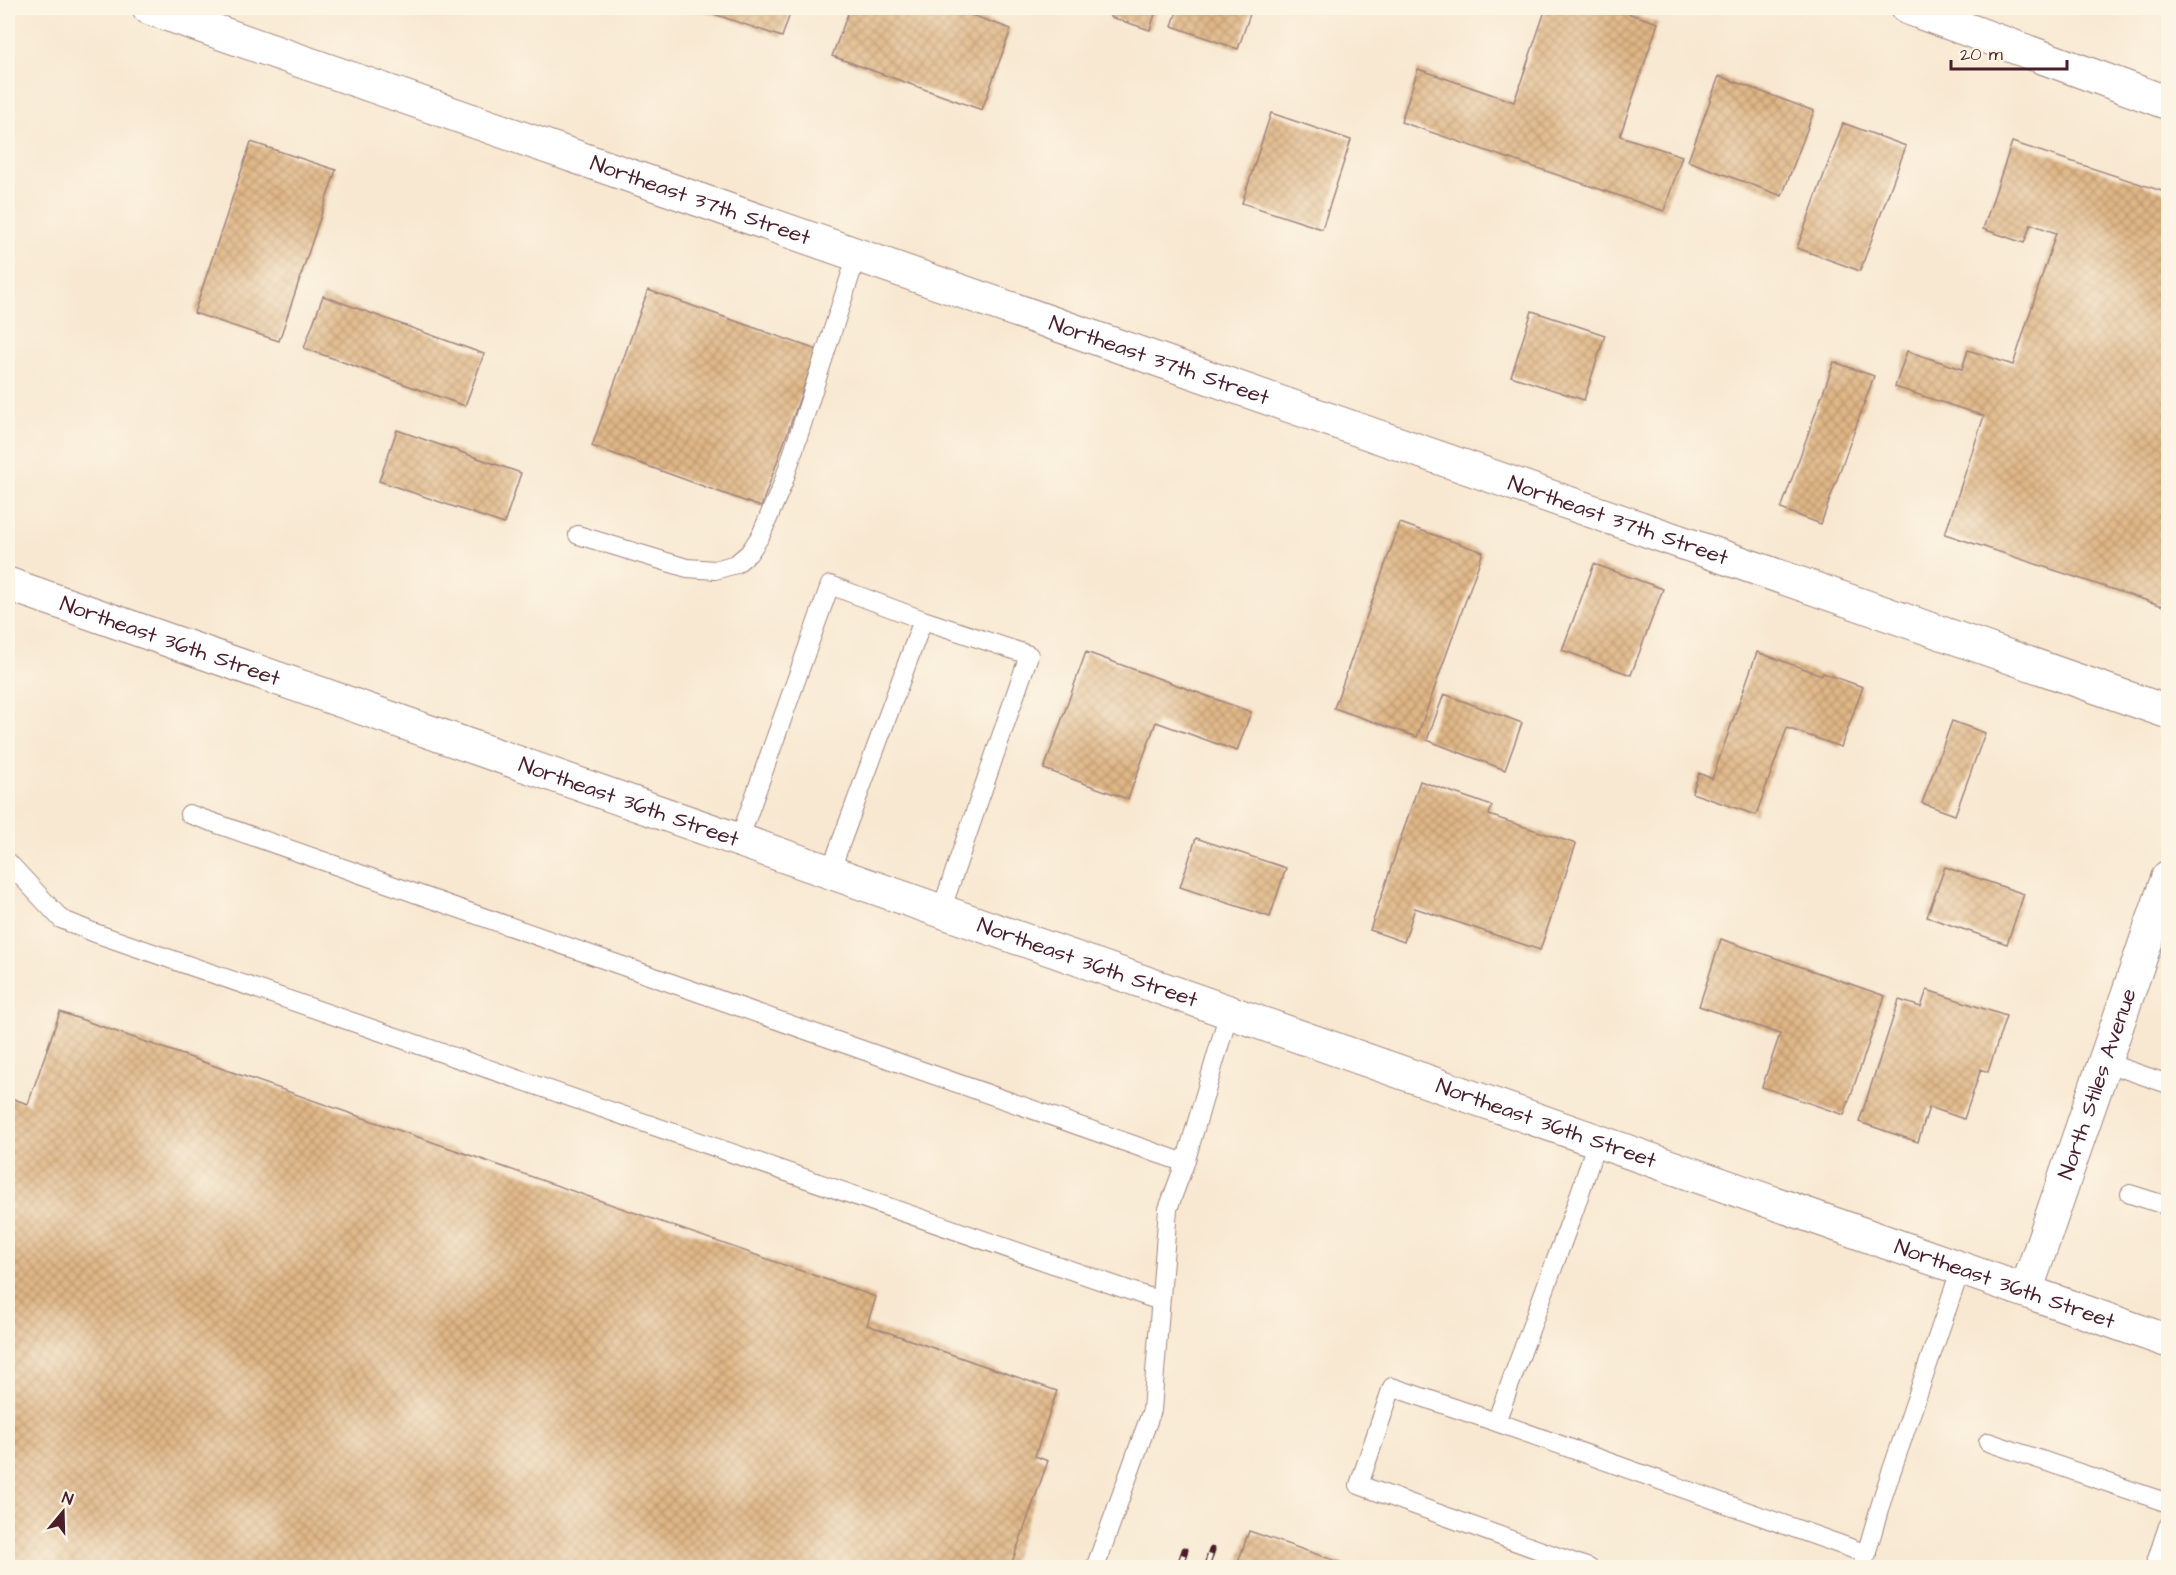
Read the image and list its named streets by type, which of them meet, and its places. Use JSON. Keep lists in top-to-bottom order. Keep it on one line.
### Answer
{"streets":{"street":["Northeast 37th Street","Northeast 36th Street","North Stiles Avenue"]},"crossings":[["Northeast 36th Street","North Stiles Avenue"]],"scale_bar":"20 m","north":"top"}
